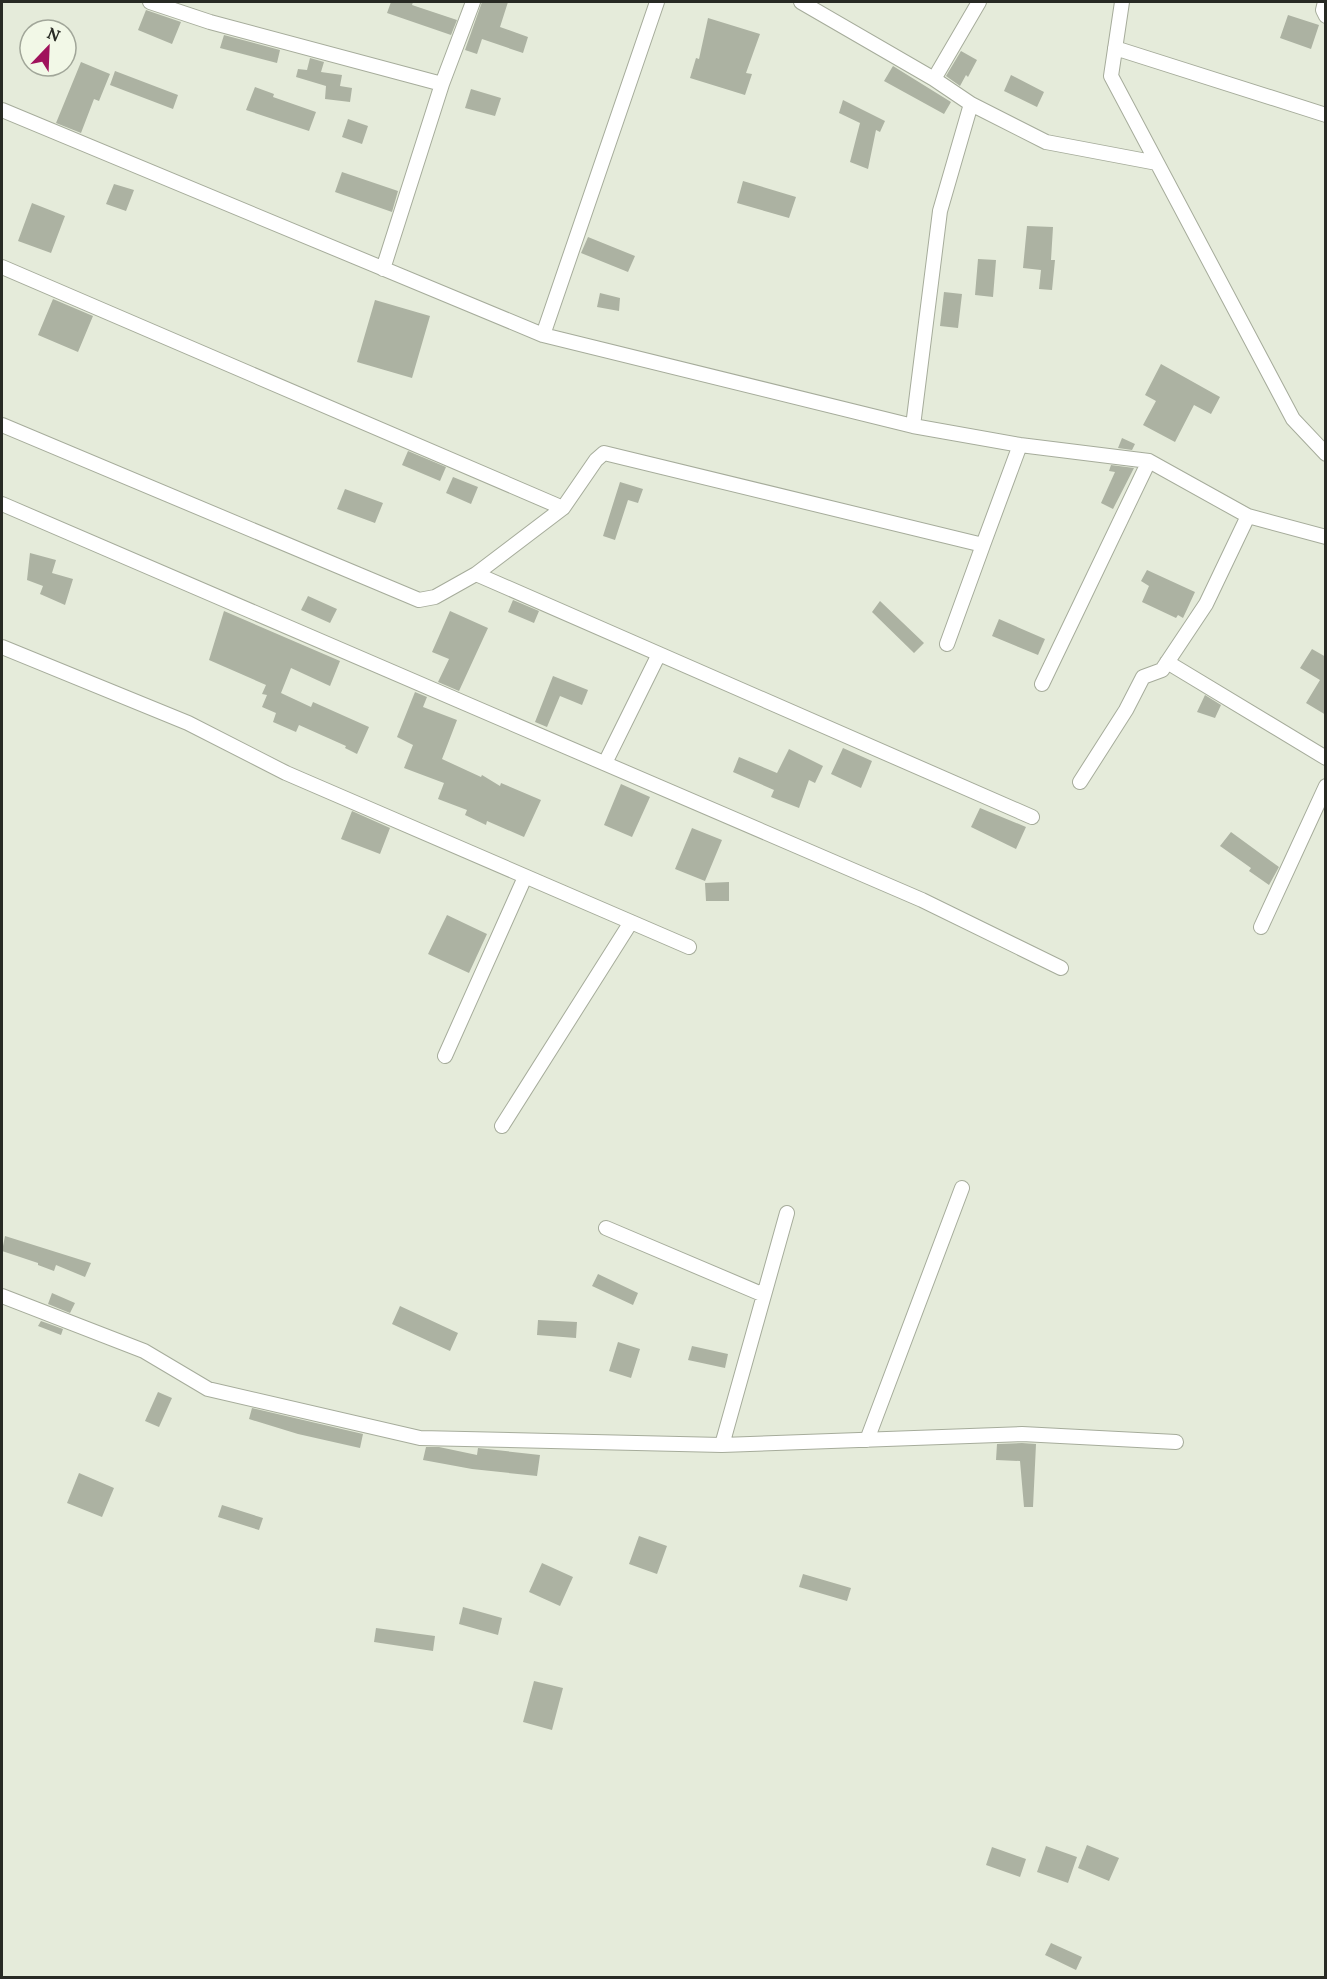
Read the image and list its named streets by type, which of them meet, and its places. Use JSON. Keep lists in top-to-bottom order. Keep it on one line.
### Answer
{"north":"top right"}
